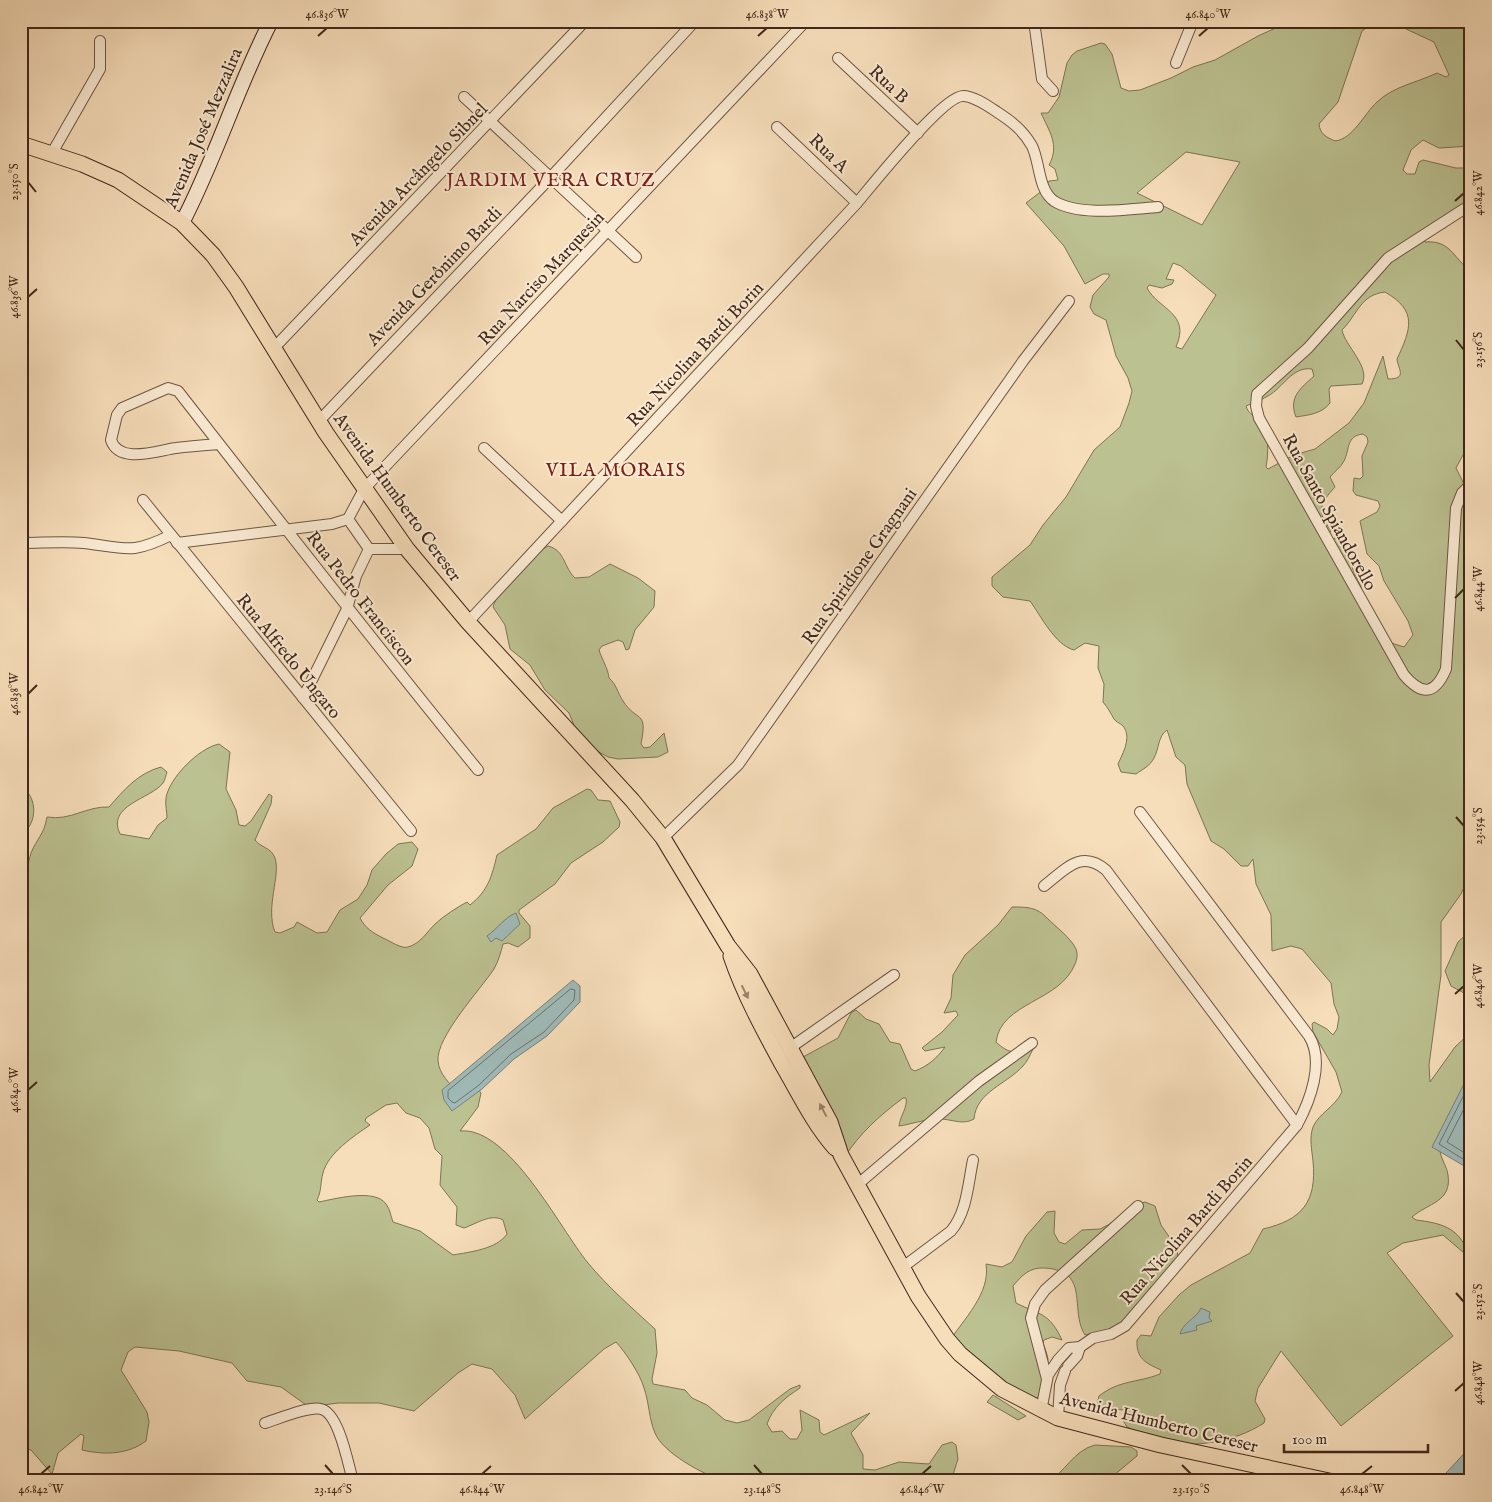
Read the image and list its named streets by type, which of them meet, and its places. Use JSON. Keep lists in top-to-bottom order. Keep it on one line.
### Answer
{"streets":{"main road":["Avenida José Mezzalira","Avenida Humberto Cereser"],"street":["Rua B","Rua A","Avenida Arcângelo Sibnel","Avenida Gerônimo Bardi","Rua Narciso Marquesin","Rua Nicolina Bardi Borin","Rua Santo Spiandorello","Rua Spiridione Gragnani","Rua Pedro Franciscon","Rua Alfredo Ungaro"]},"crossings":[["Rua B","Rua Nicolina Bardi Borin"],["Avenida José Mezzalira","Avenida Humberto Cereser"],["Rua A","Rua Nicolina Bardi Borin"],["Avenida Arcângelo Sibnel","Avenida Humberto Cereser"],["Avenida Gerônimo Bardi","Avenida Humberto Cereser"],["Rua Narciso Marquesin","Avenida Humberto Cereser"],["Rua Nicolina Bardi Borin","Avenida Humberto Cereser"],["Avenida Humberto Cereser","Rua Spiridione Gragnani"]],"districts":["JARDIM VERA CRUZ","VILA MORAIS"],"scale_bar":"100 m","coordinates":["46.836°W","46.838°W","46.840°W","23.150°S","46.842°W","23.156°S","46.844°W","23.154°S","46.846°W","23.152°S","46.848°W","23.146°S","23.148°S"]}
